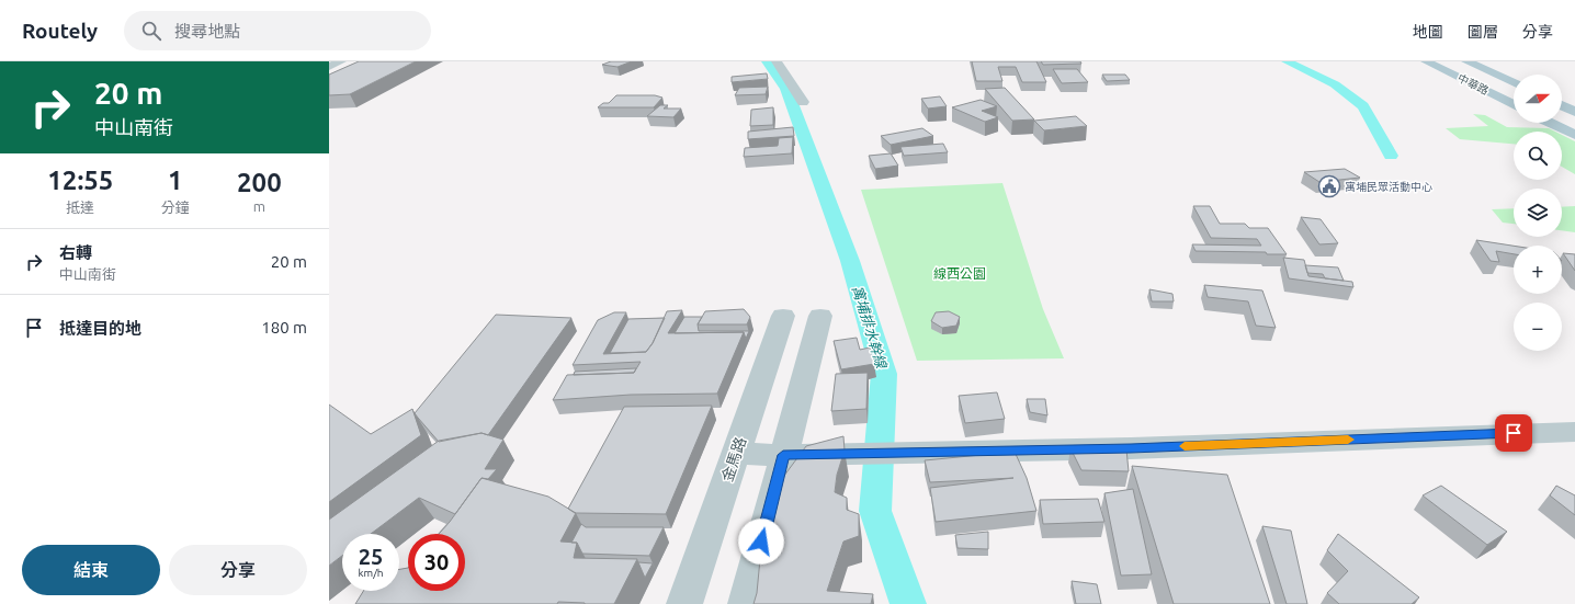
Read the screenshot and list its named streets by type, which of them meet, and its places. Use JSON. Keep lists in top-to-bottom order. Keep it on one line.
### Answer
{"streets":{"main road":["中華路"],"street":["金馬路"]},"water":["寓埔排水幹線"],"parks":["線西公園"],"places":{"public building":["寓埔民眾活動中心"]},"north":"right","page":{"header":"Routely","search":"搜尋地點","nav":["地圖","圖層","分享"],"turn":["20 m","中山南街"],"map_buttons":["+","−"],"eta":["12:55","抵達","1","分鐘","200","m"],"list":[{"name":"右轉","note":"中山南街","value":"20 m"},{"name":"抵達目的地","value":"180 m"}],"speed":"25 km/h","limit":"30","buttons":["結束","分享"]}}
